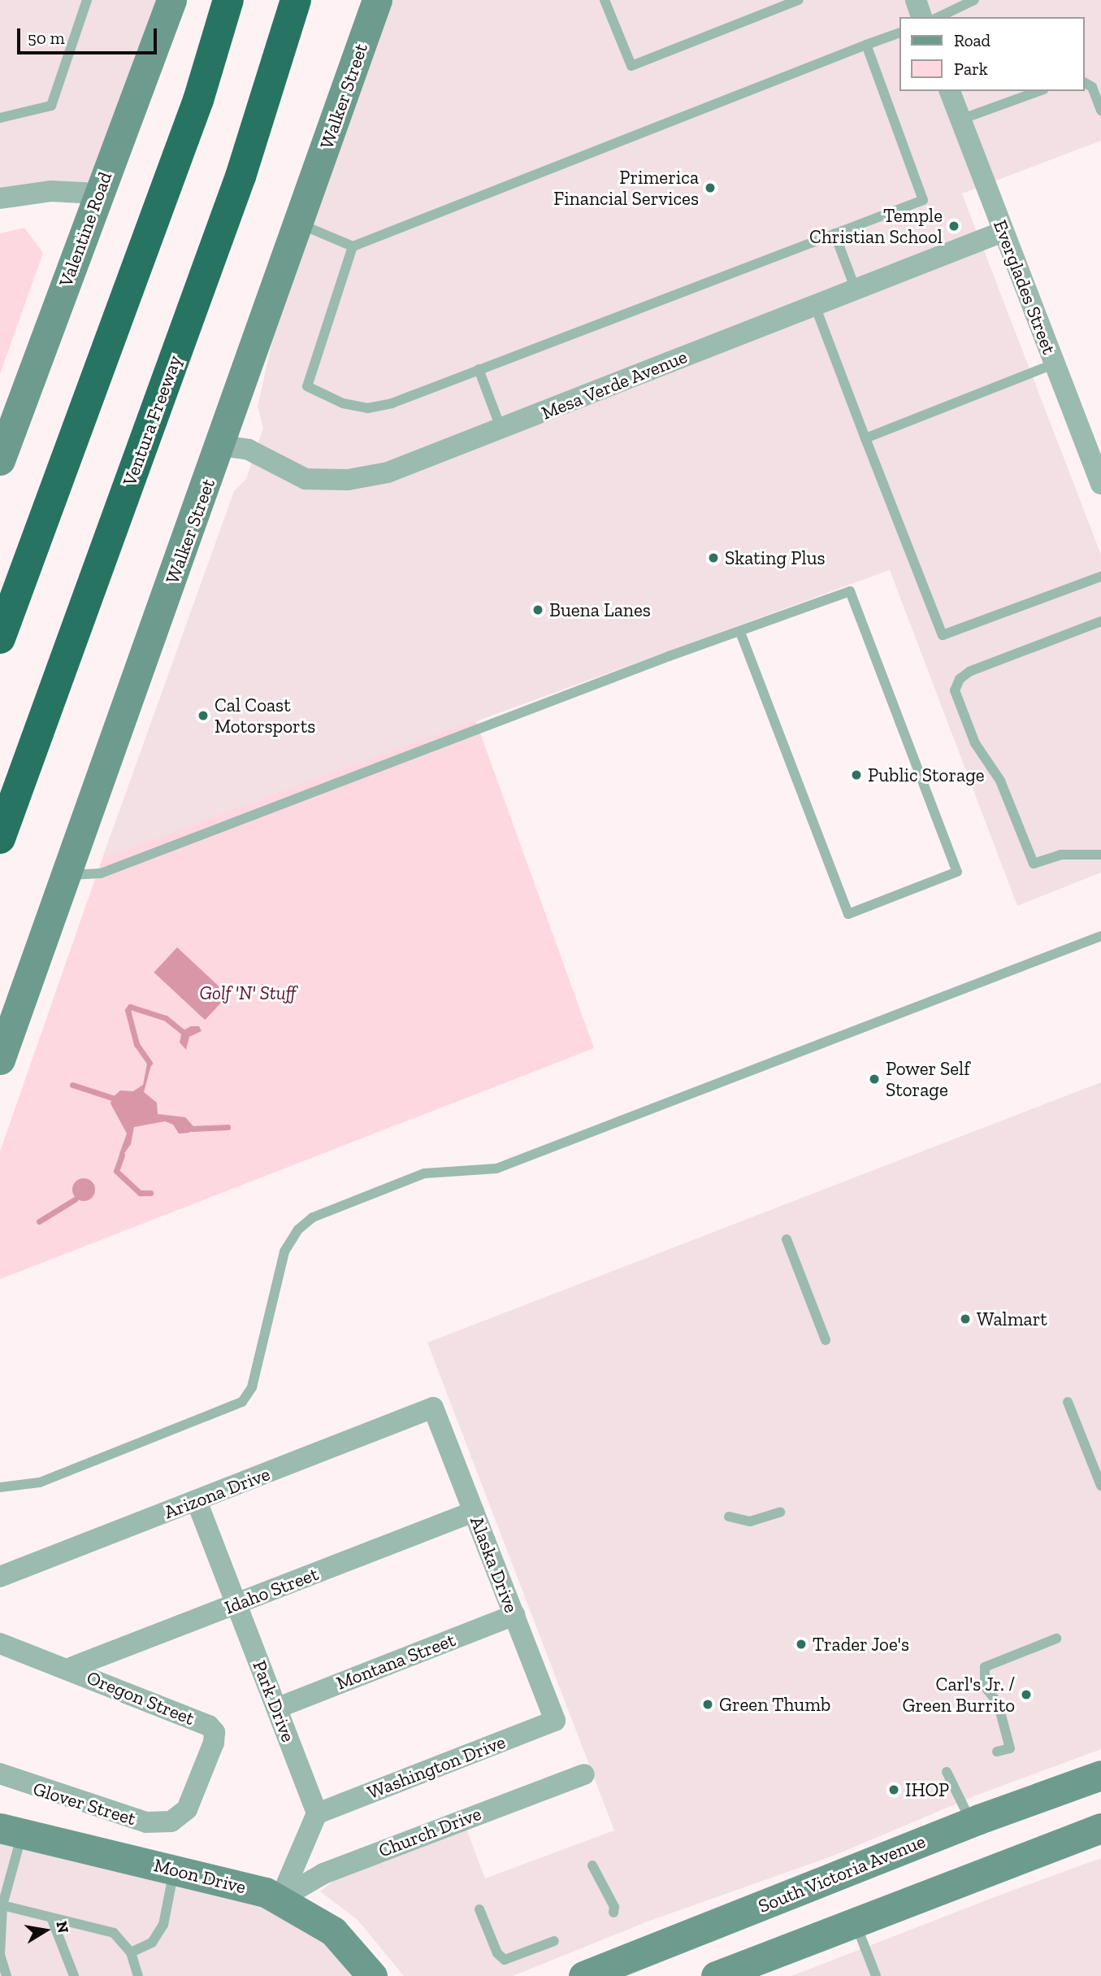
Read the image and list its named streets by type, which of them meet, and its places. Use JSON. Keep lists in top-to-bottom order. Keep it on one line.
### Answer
{"streets":{"highway":["Ventura Freeway"],"street":["Walker Street","Valentine Road","Everglades Street","Mesa Verde Avenue","Arizona Drive","Alaska Drive","Idaho Street","Montana Street","Oregon Street","Park Drive","Washington Drive","Glover Street","Church Drive","South Victoria Avenue","Moon Drive"]},"crossings":[["Walker Street","Mesa Verde Avenue"],["Everglades Street","Mesa Verde Avenue"],["Arizona Drive","Alaska Drive"],["Arizona Drive","Park Drive"],["Alaska Drive","Idaho Street"],["Alaska Drive","Montana Street"],["Alaska Drive","Washington Drive"],["Idaho Street","Oregon Street"],["Idaho Street","Park Drive"],["Montana Street","Park Drive"],["Oregon Street","Glover Street"],["Park Drive","Washington Drive"],["Church Drive","Moon Drive"]],"parks":["Golf 'N' Stuff"],"places":["Primerica Financial Services","Temple Christian School","Skating Plus","Buena Lanes","Cal Coast Motorsports","Public Storage","Power Self Storage","Walmart","Trader Joe's","Carl's Jr. / Green Burrito","Green Thumb","IHOP"],"legend":["Road","Park"],"scale_bar":"50 m","north":"right"}
